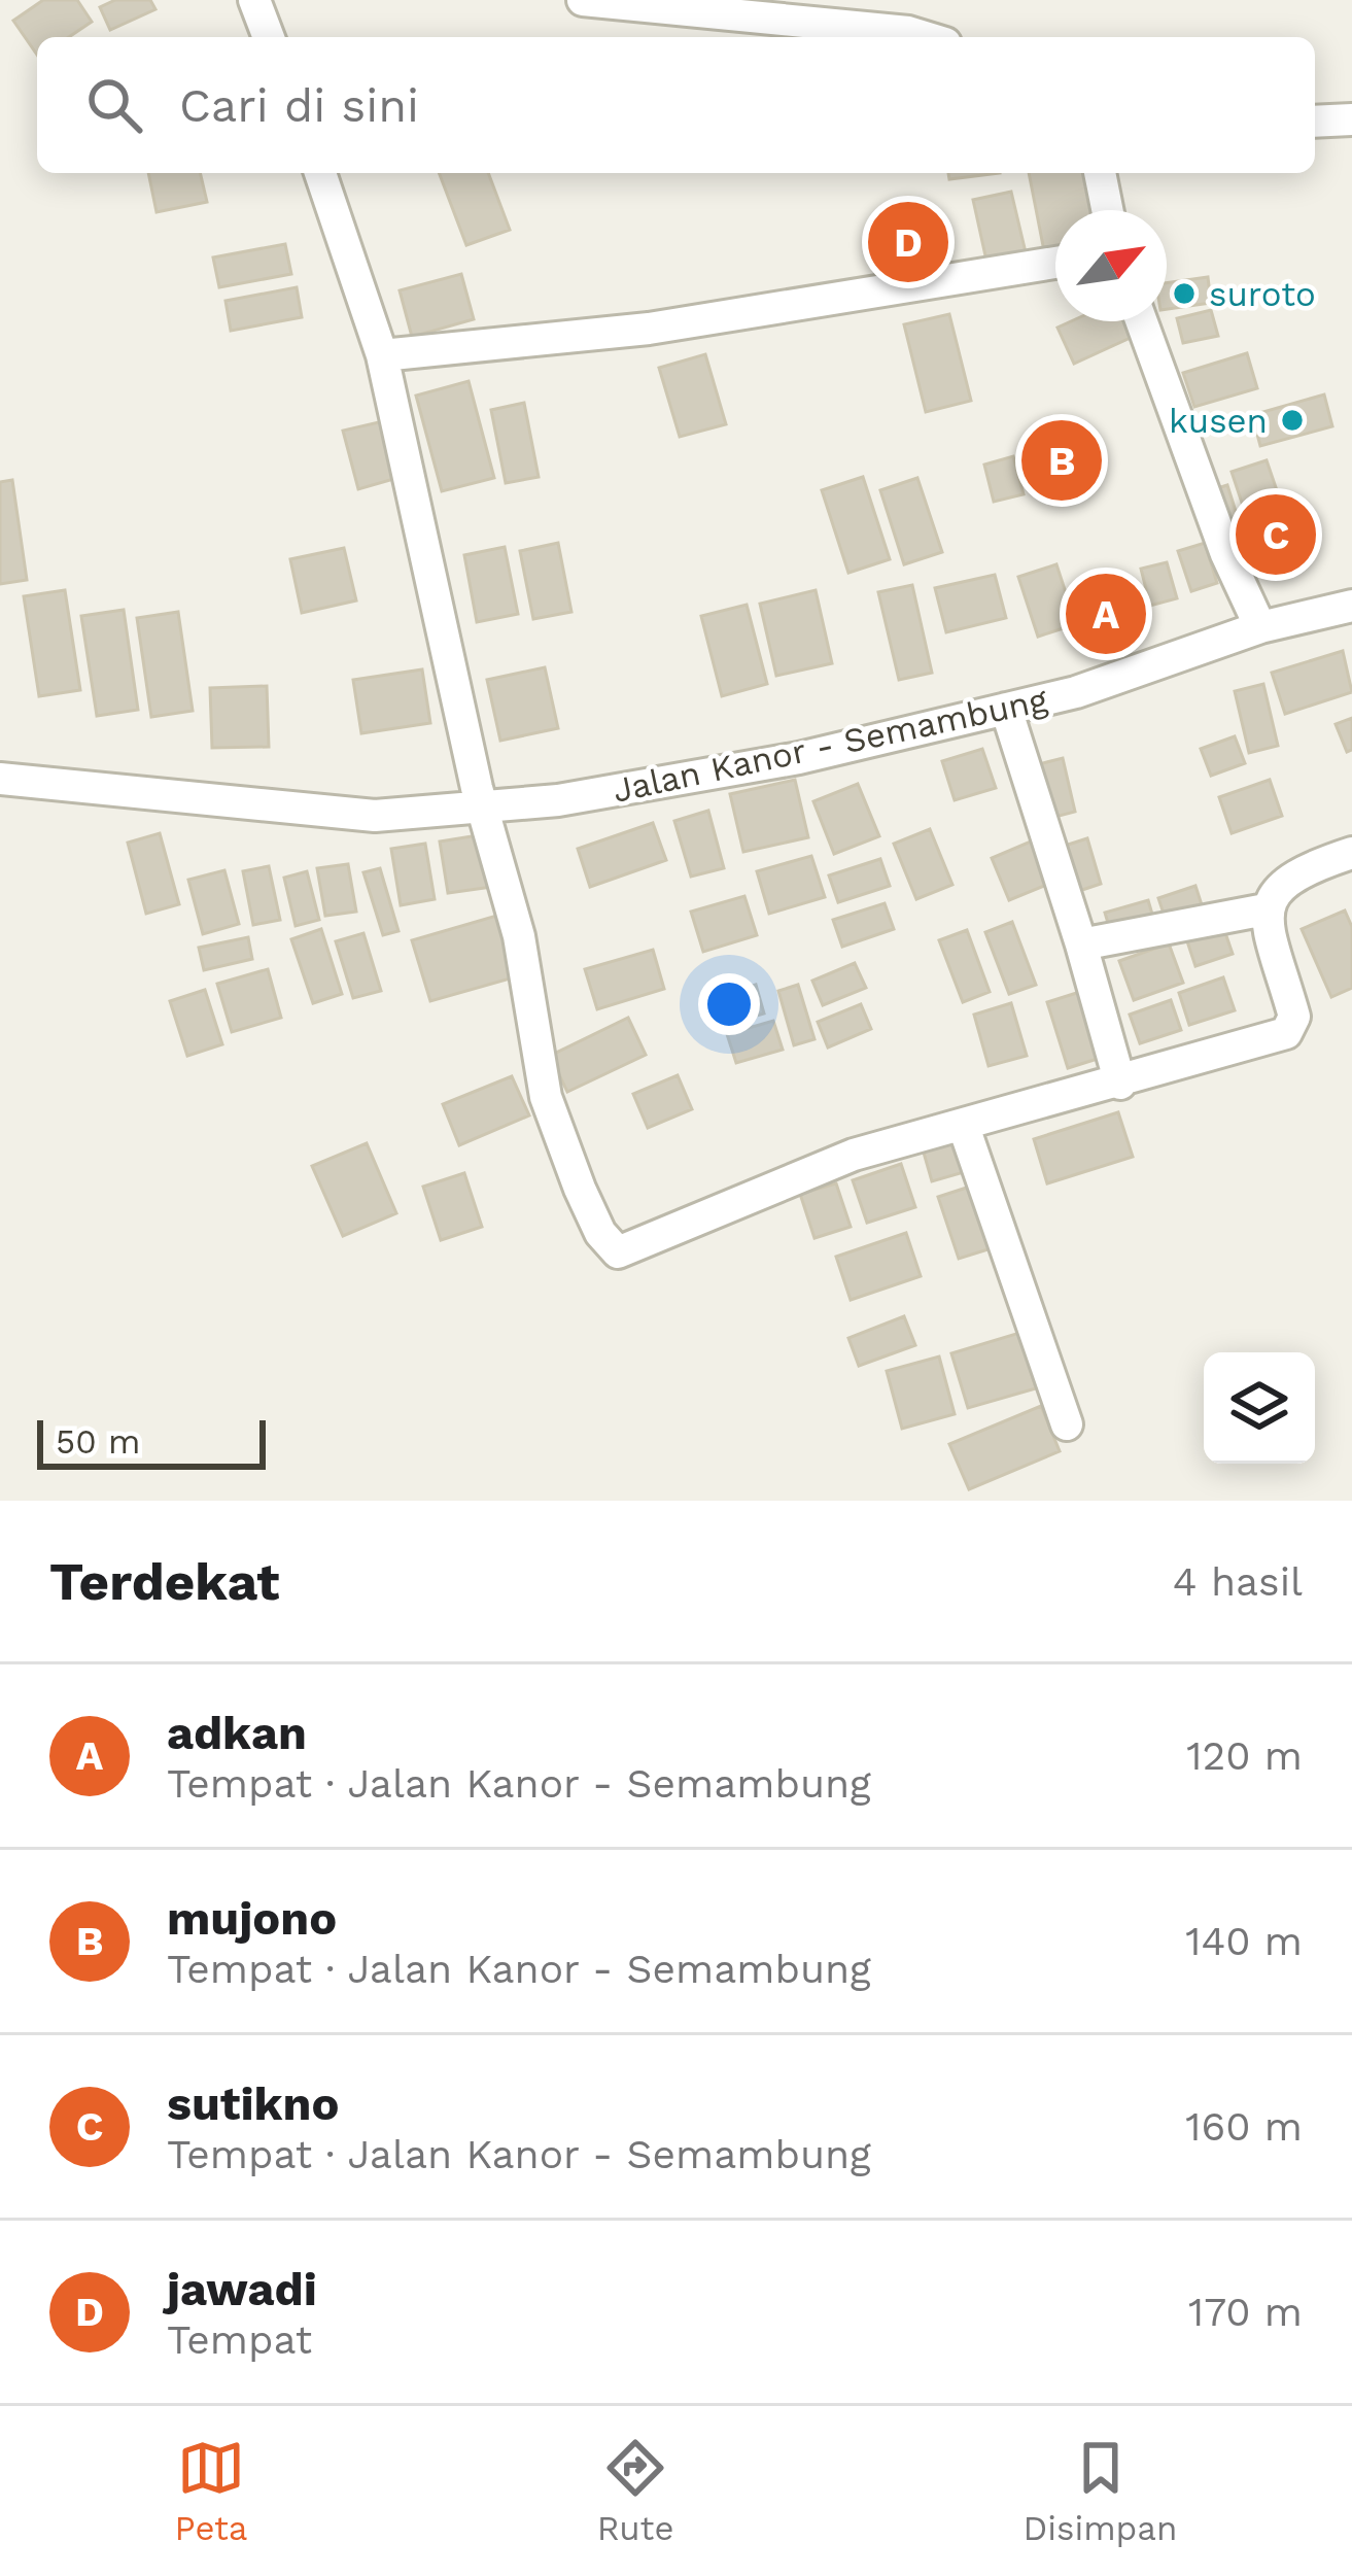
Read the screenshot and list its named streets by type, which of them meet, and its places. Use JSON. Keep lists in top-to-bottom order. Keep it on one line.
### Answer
{"streets":{"street":["Jalan Kanor - Semambung"]},"places":["suroto","kusen"],"scale_bar":"50 m","north":"top right","page":{"search":"Cari di sini","pins":["D","B","C","A"],"scale":"50 m","heading":["Terdekat","4 hasil"],"list":[{"mark":"A","name":"adkan","note":"Tempat · Jalan Kanor - Semambung","value":"120 m"},{"mark":"B","name":"mujono","note":"Tempat · Jalan Kanor - Semambung","value":"140 m"},{"mark":"C","name":"sutikno","note":"Tempat · Jalan Kanor - Semambung","value":"160 m"},{"mark":"D","name":"jawadi","note":"Tempat","value":"170 m"}],"nav":["Peta","Rute","Disimpan"]}}
